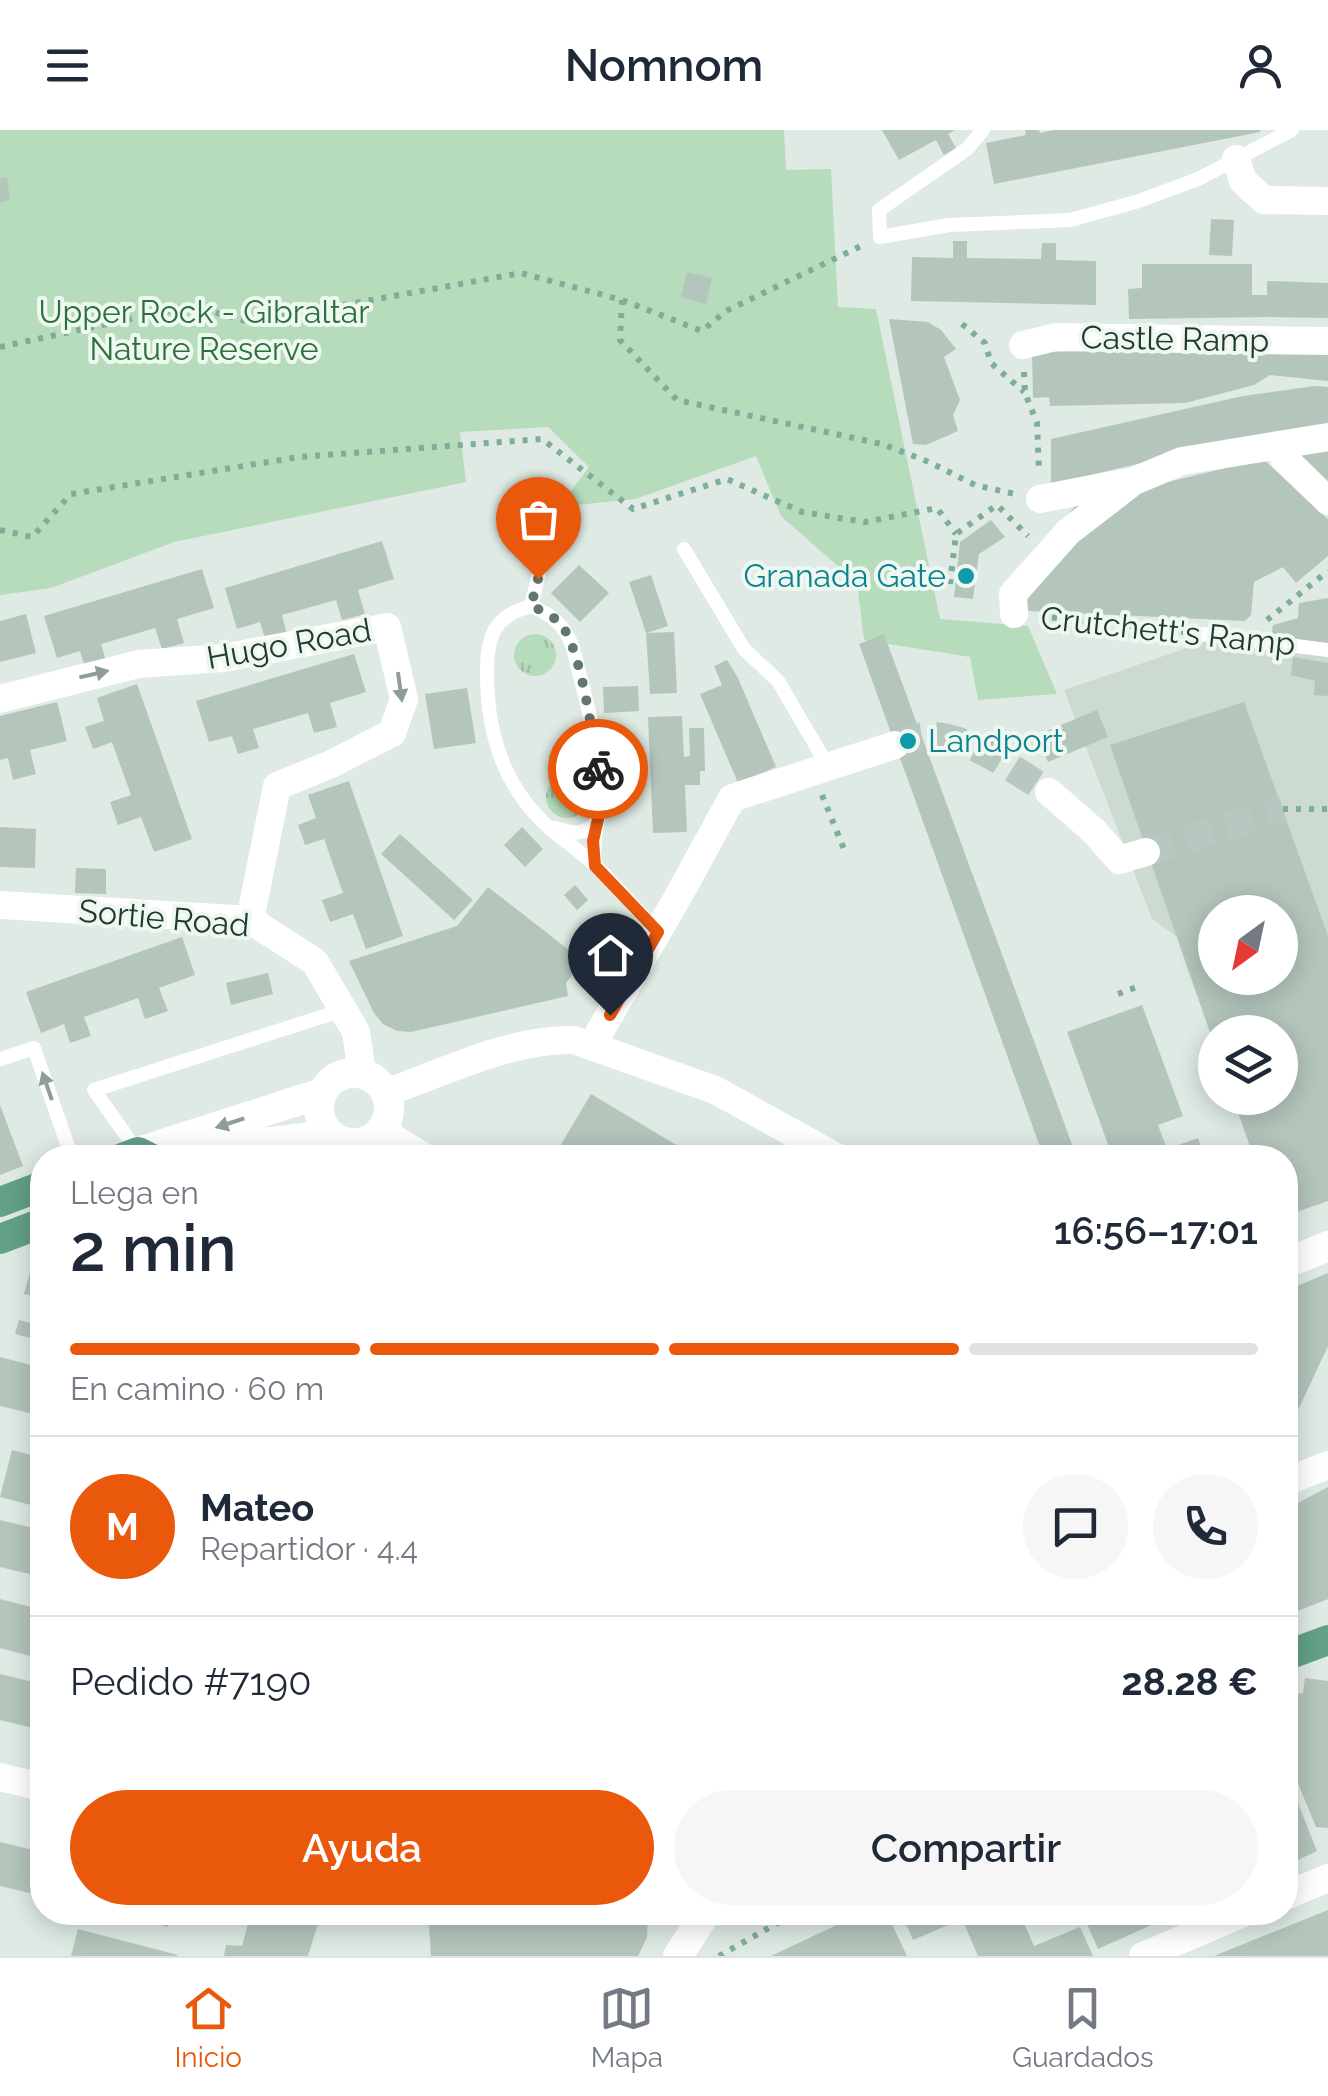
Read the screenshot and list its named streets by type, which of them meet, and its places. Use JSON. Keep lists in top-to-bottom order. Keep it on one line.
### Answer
{"streets":{"street":["Castle Ramp","Crutchett's Ramp","Hugo Road","Sortie Road"]},"crossings":[["Hugo Road","Sortie Road"]],"parks":["Upper Rock - Gibraltar Nature Reserve"],"places":["Granada Gate","Landport"],"north":"bottom left","page":{"header":"Nomnom","heading":["2 min","Llega en","16:56–17:01"],"panel":["Mateo","Repartidor · 4.4","Pedido #7190","28.28 €"],"bar":"En camino · 60 m","round":"M","buttons":["Ayuda","Compartir"],"tabs":["Inicio","Mapa","Guardados"]}}
